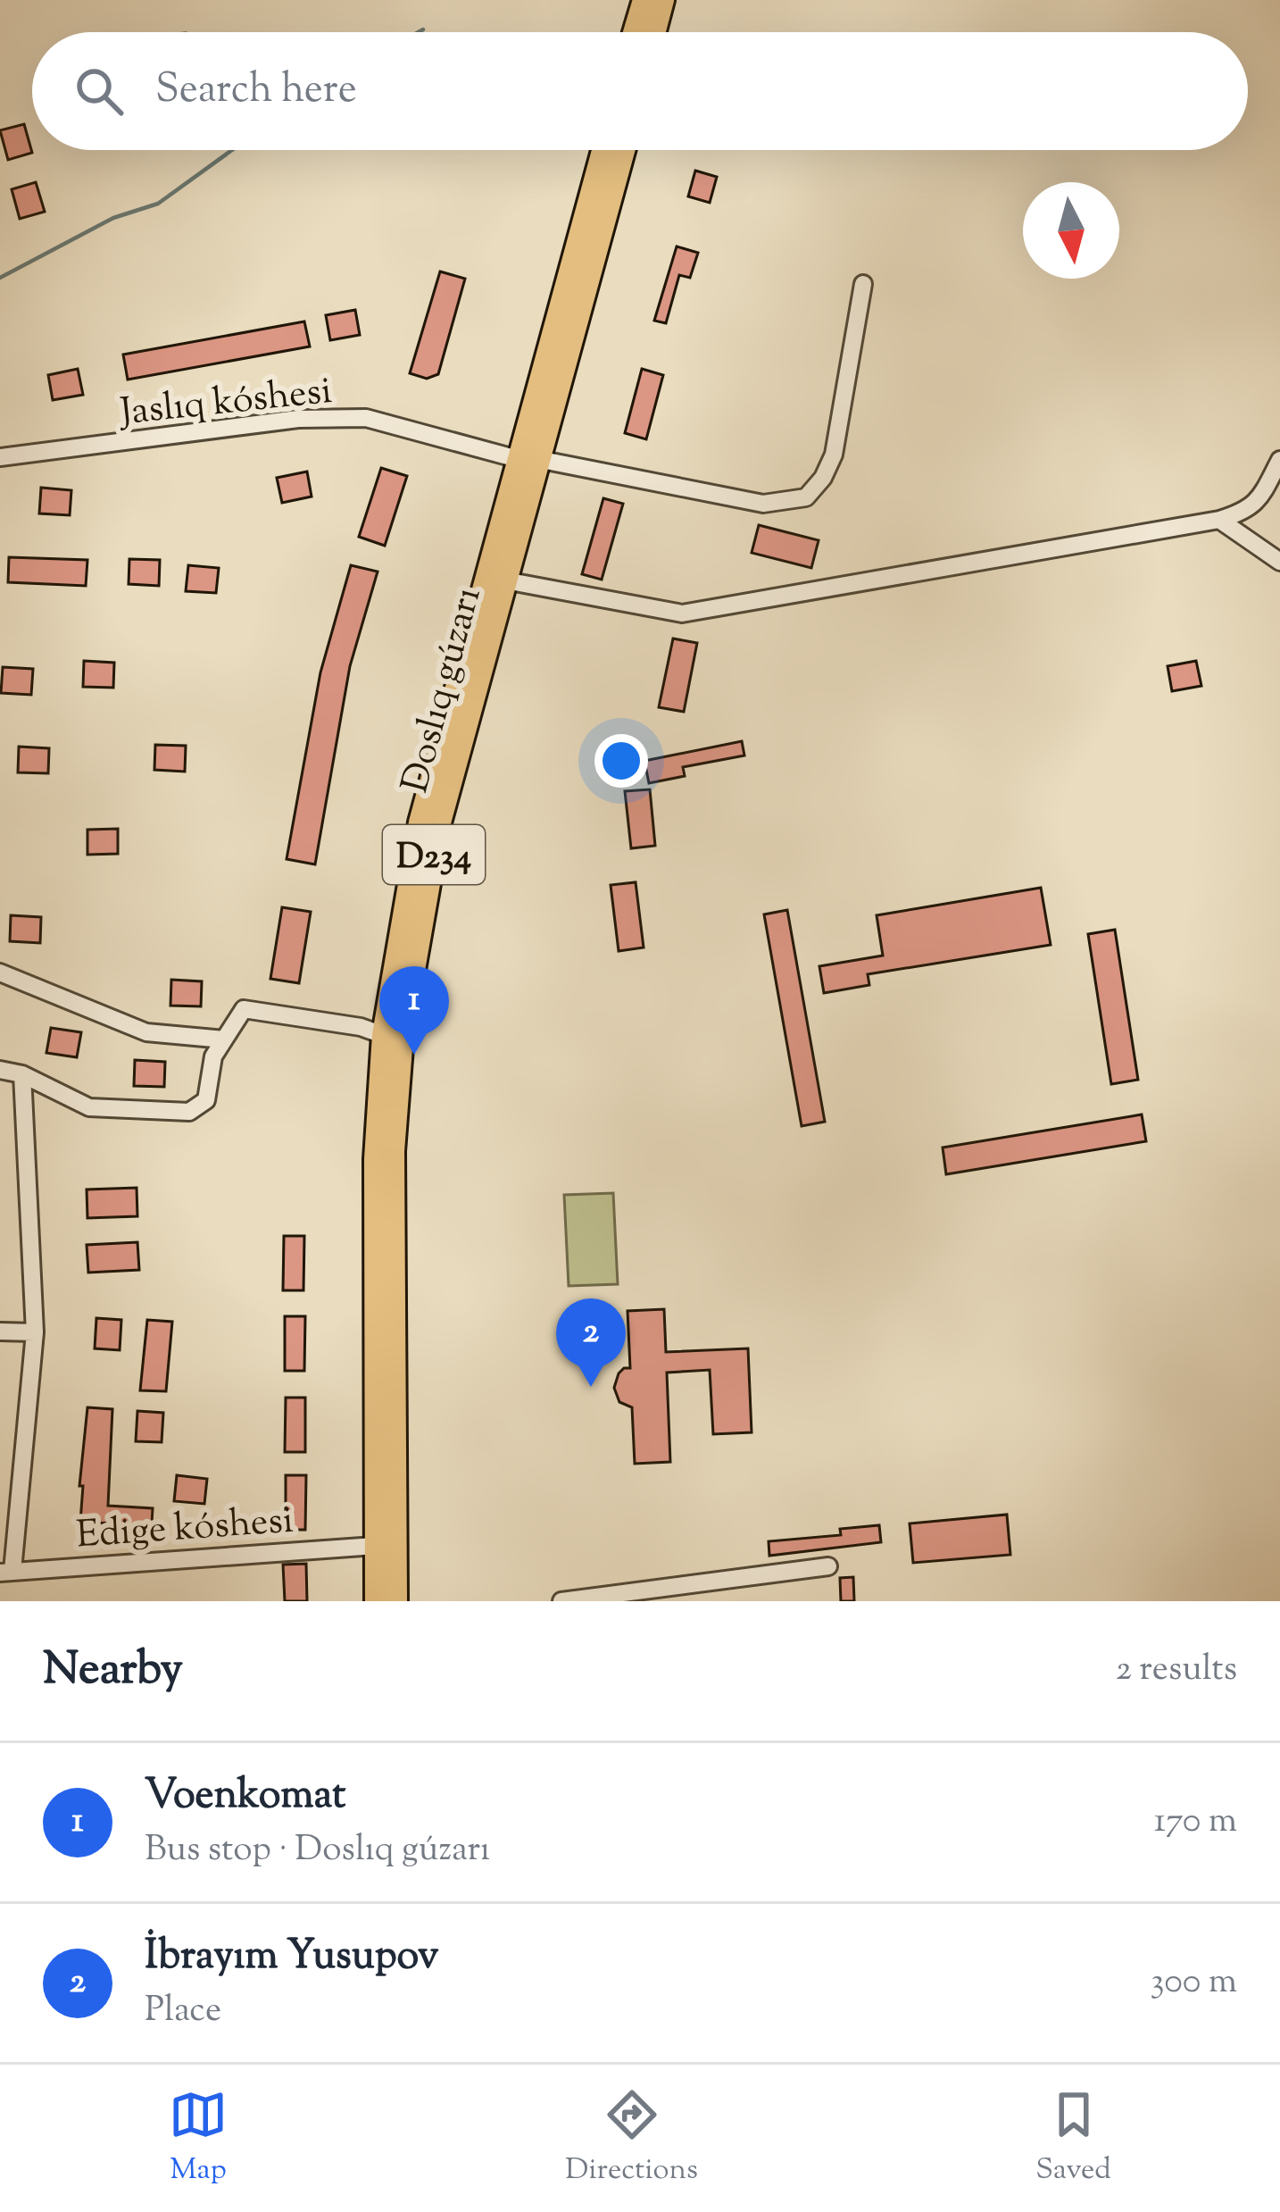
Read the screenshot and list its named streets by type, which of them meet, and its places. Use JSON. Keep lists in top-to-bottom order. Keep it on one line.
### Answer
{"streets":{"main road":["Doslıq gúzarı","D234"],"street":["Jaslıq kóshesi","Edige kóshesi"]},"crossings":[["Jaslıq kóshesi","Doslıq gúzarı"],["Doslıq gúzarı","Edige kóshesi"]],"north":"bottom","page":{"search":"Search here","pins":["1","2"],"heading":["Nearby","2 results"],"list":[{"mark":"1","name":"Voenkomat","note":"Bus stop · Doslıq gúzarı","value":"170 m"},{"mark":"2","name":"İbrayım Yusupov","note":"Place","value":"300 m"}],"nav":["Map","Directions","Saved"]}}
